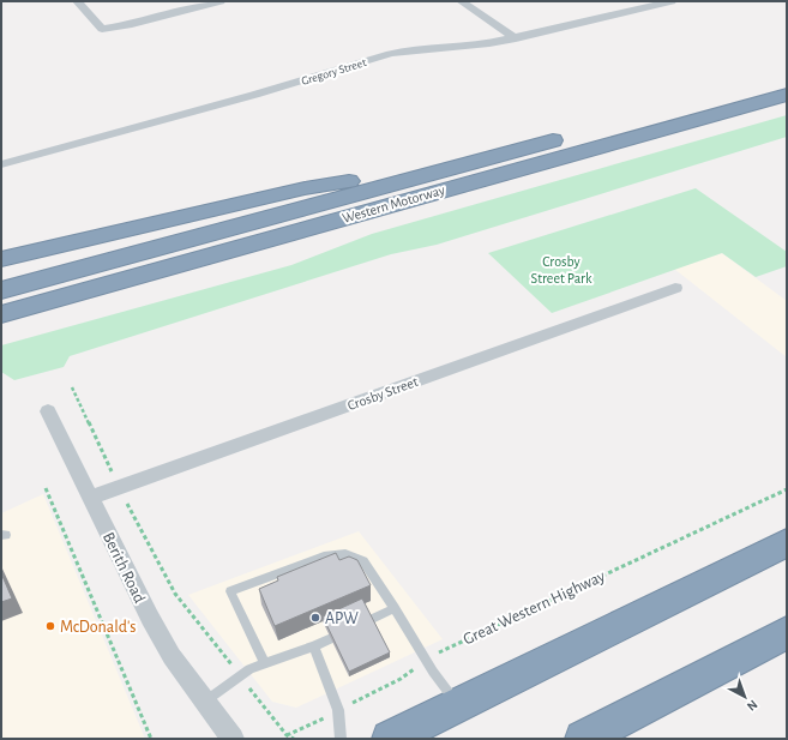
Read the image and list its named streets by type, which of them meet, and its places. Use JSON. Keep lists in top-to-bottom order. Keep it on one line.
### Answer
{"streets":{"highway":["Western Motorway"],"street":["Gregory Street","Crosby Street","Berith Road"],"path":["Great Western Highway"]},"crossings":[["Crosby Street","Berith Road"]],"parks":["Crosby Street Park"],"places":["APW","McDonald's"],"north":"bottom right"}
